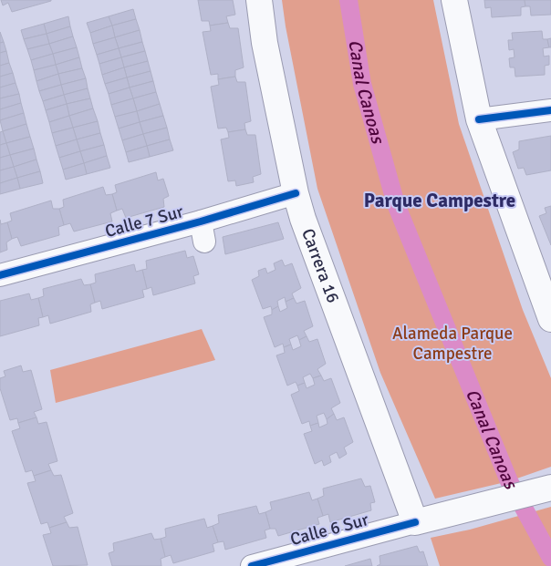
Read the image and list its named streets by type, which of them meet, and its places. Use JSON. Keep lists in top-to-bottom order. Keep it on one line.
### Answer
{"streets":{"main road":["Carrera 16","Calle 6 Sur"],"street":["Calle 7 Sur"]},"crossings":[["Calle 7 Sur","Carrera 16"],["Carrera 16","Calle 6 Sur"]],"districts":["Parque Campestre"],"water":["Canal Canoas"],"parks":["Alameda Parque Campestre"]}
